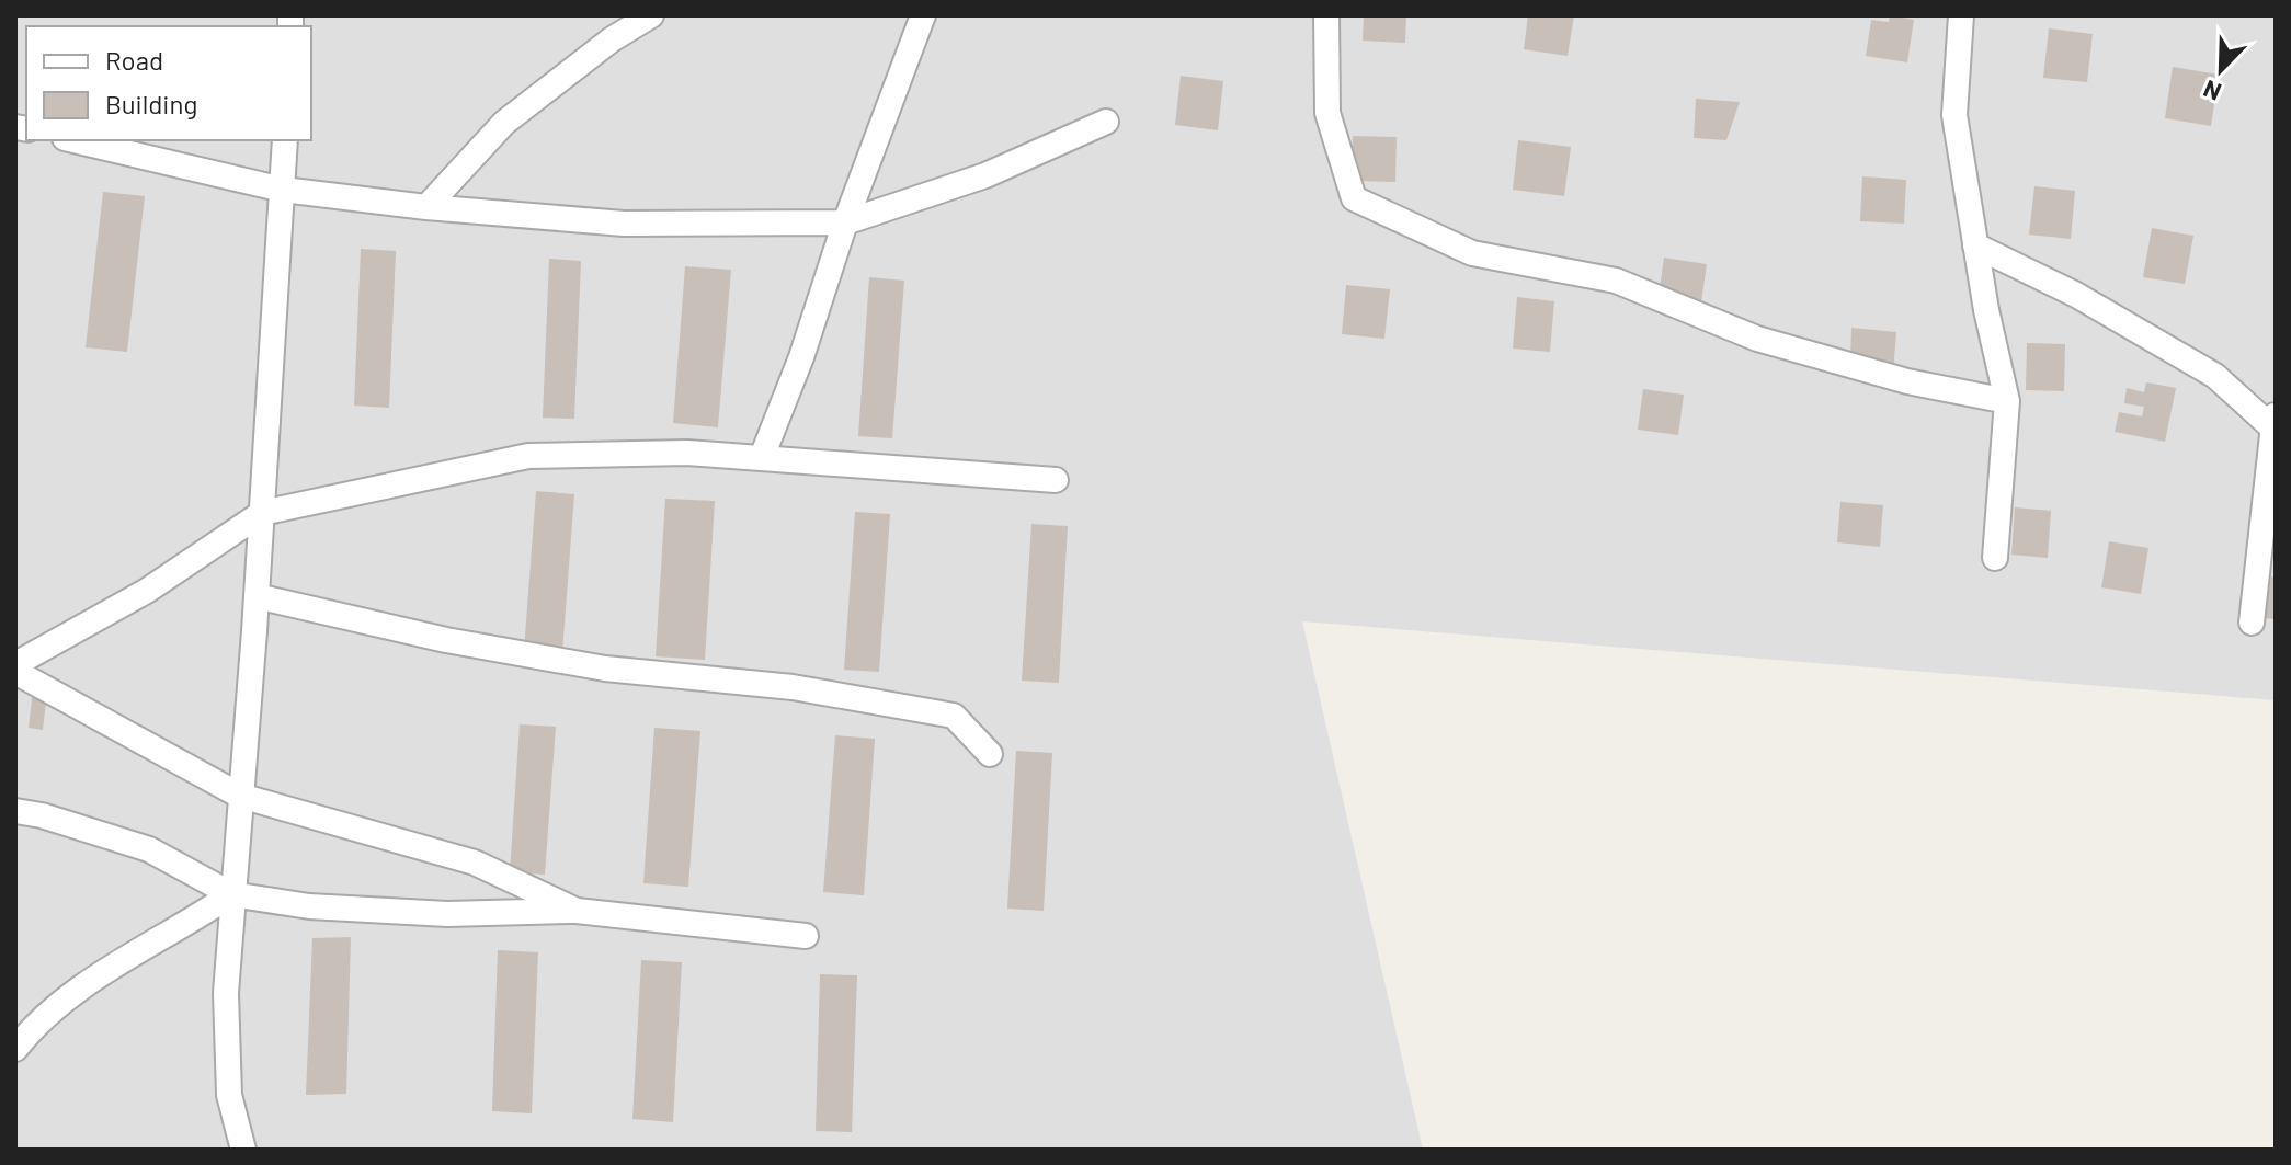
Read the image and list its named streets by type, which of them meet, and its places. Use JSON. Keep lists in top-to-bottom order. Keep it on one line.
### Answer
{"legend":["Road","Building"],"north":"bottom left"}
